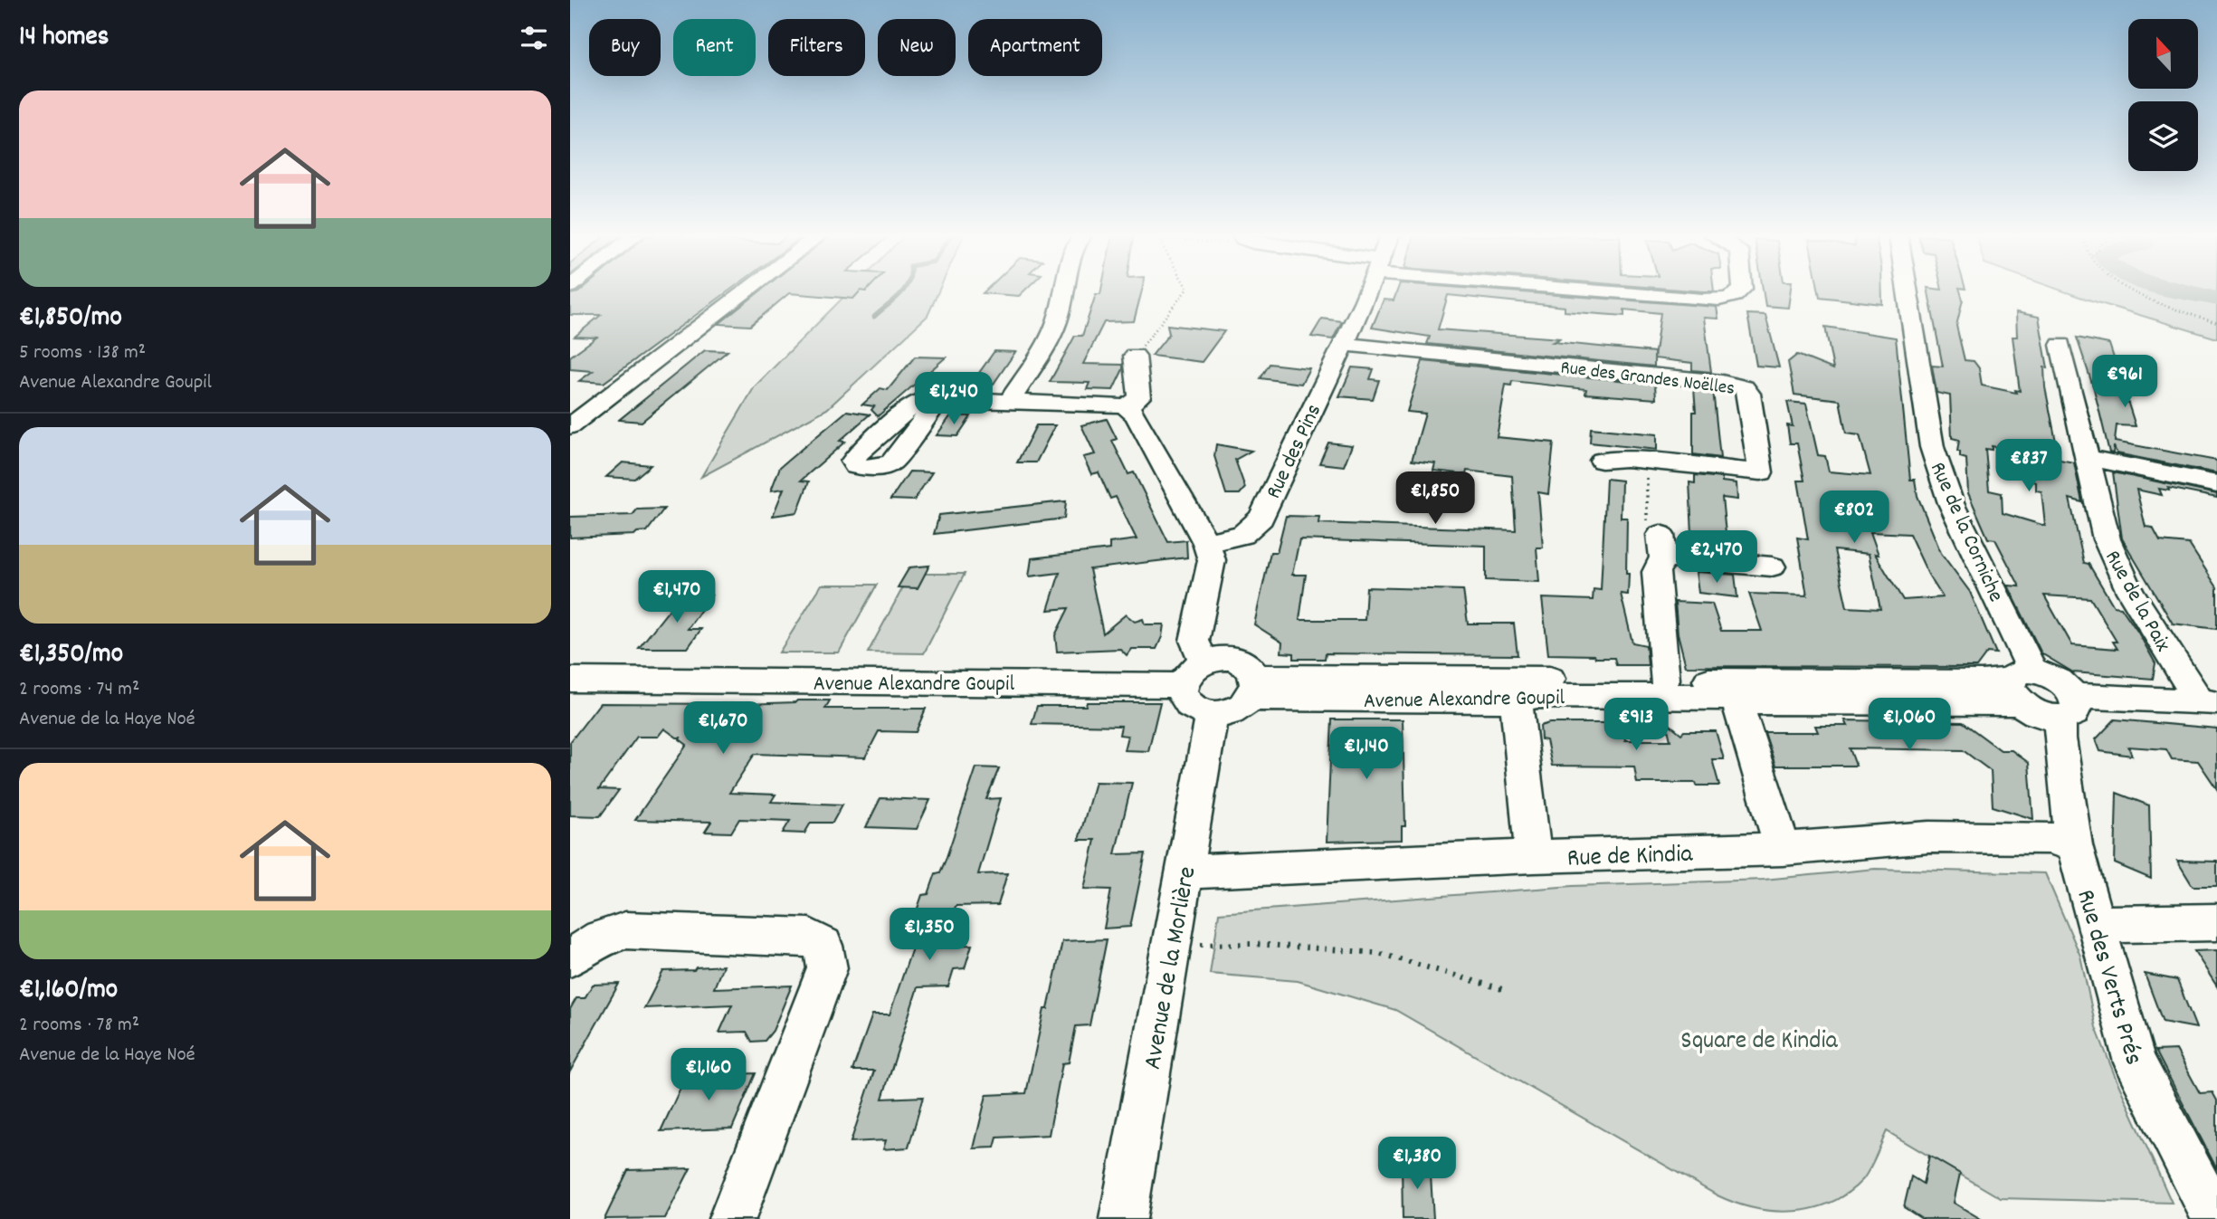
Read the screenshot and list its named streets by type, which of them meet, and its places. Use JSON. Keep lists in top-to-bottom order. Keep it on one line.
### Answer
{"streets":{"street":["Rue des Grandes Noëlles","Rue des Pins","Rue de la Corniche","Rue de la Paix","Avenue Alexandre Goupil","Rue de Kindia","Avenue de la Morlière","Rue des Verts Prés"]},"crossings":[["Rue des Grandes Noëlles","Rue des Pins"],["Rue de la Corniche","Avenue Alexandre Goupil"],["Avenue Alexandre Goupil","Avenue de la Morlière"],["Rue de Kindia","Avenue de la Morlière"],["Rue de Kindia","Rue des Verts Prés"]],"parks":["Square de Kindia"],"north":"top","page":{"heading":"14 homes","chip":["Buy","Rent","Filters","New","Apartment"],"list":[{"name":"€1,850/mo","note":"5 rooms · 138 m² · Avenue Alexandre Goupil"},{"name":"€1,350/mo","note":"2 rooms · 74 m² · Avenue de la Haye Noé"},{"name":"€1,160/mo","note":"2 rooms · 78 m² · Avenue de la Haye Noé"}],"price":["€961","€1,240","€837","€1,850","€802","€2,470","€1,470","€913","€1,060","€1,670","€1,140","€1,350","€1,160","€1,380"]}}
